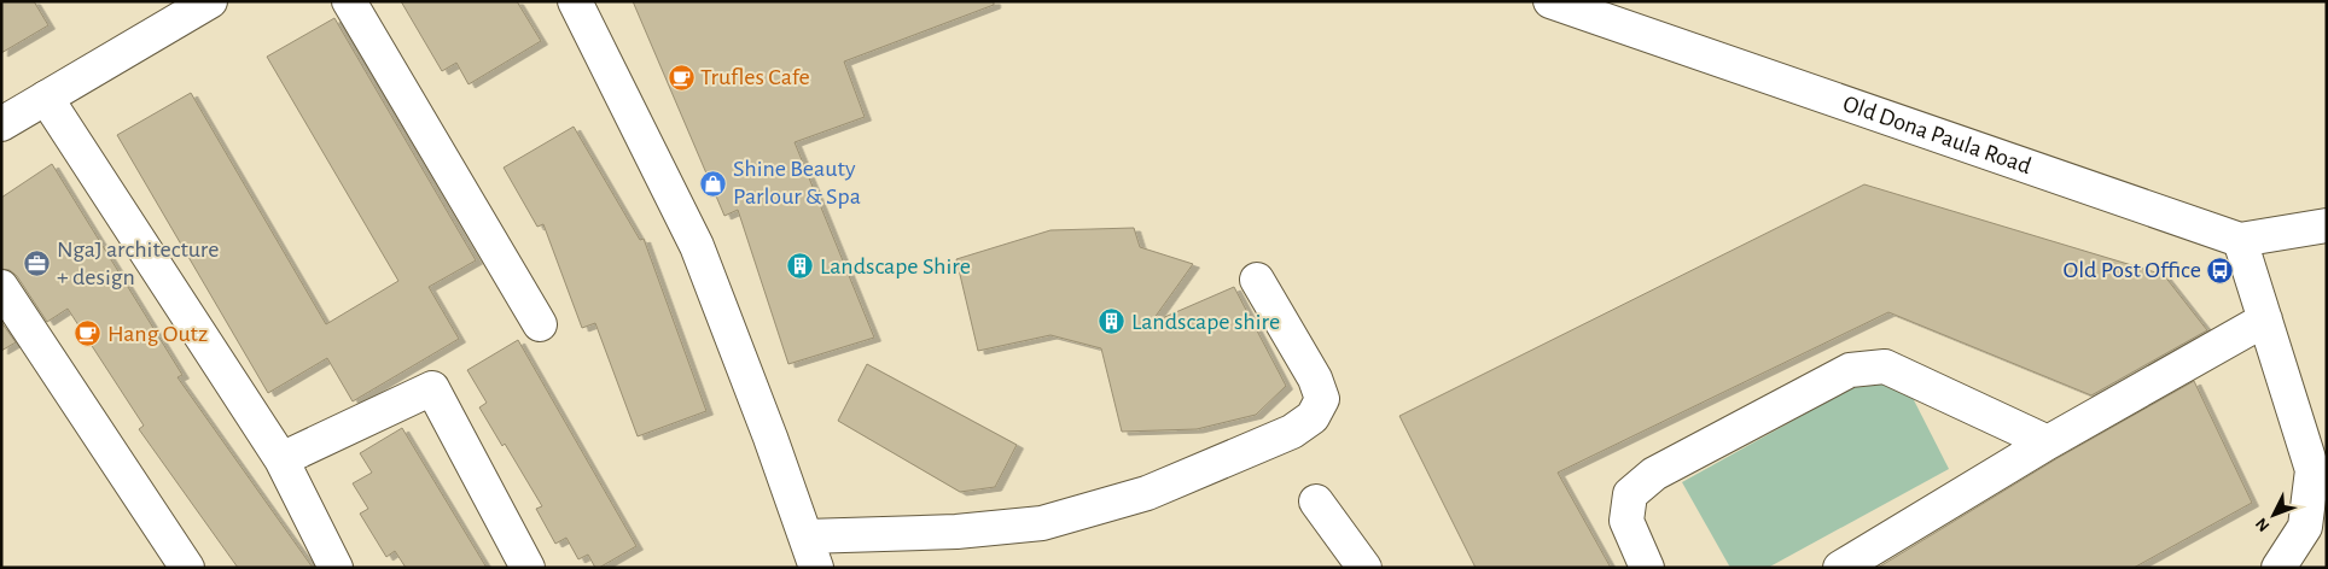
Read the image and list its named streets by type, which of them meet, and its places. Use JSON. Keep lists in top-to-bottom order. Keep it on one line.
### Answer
{"streets":{"street":["Old Dona Paula Road"]},"places":{"cafe":["Trufles Cafe","Hang Outz"],"shop":["Shine Beauty Parlour & Spa"],"office":["NgaJ architecture + design"],"building":["Landscape Shire","Landscape shire"],"bus stop":["Old Post Office"]},"north":"bottom left"}
